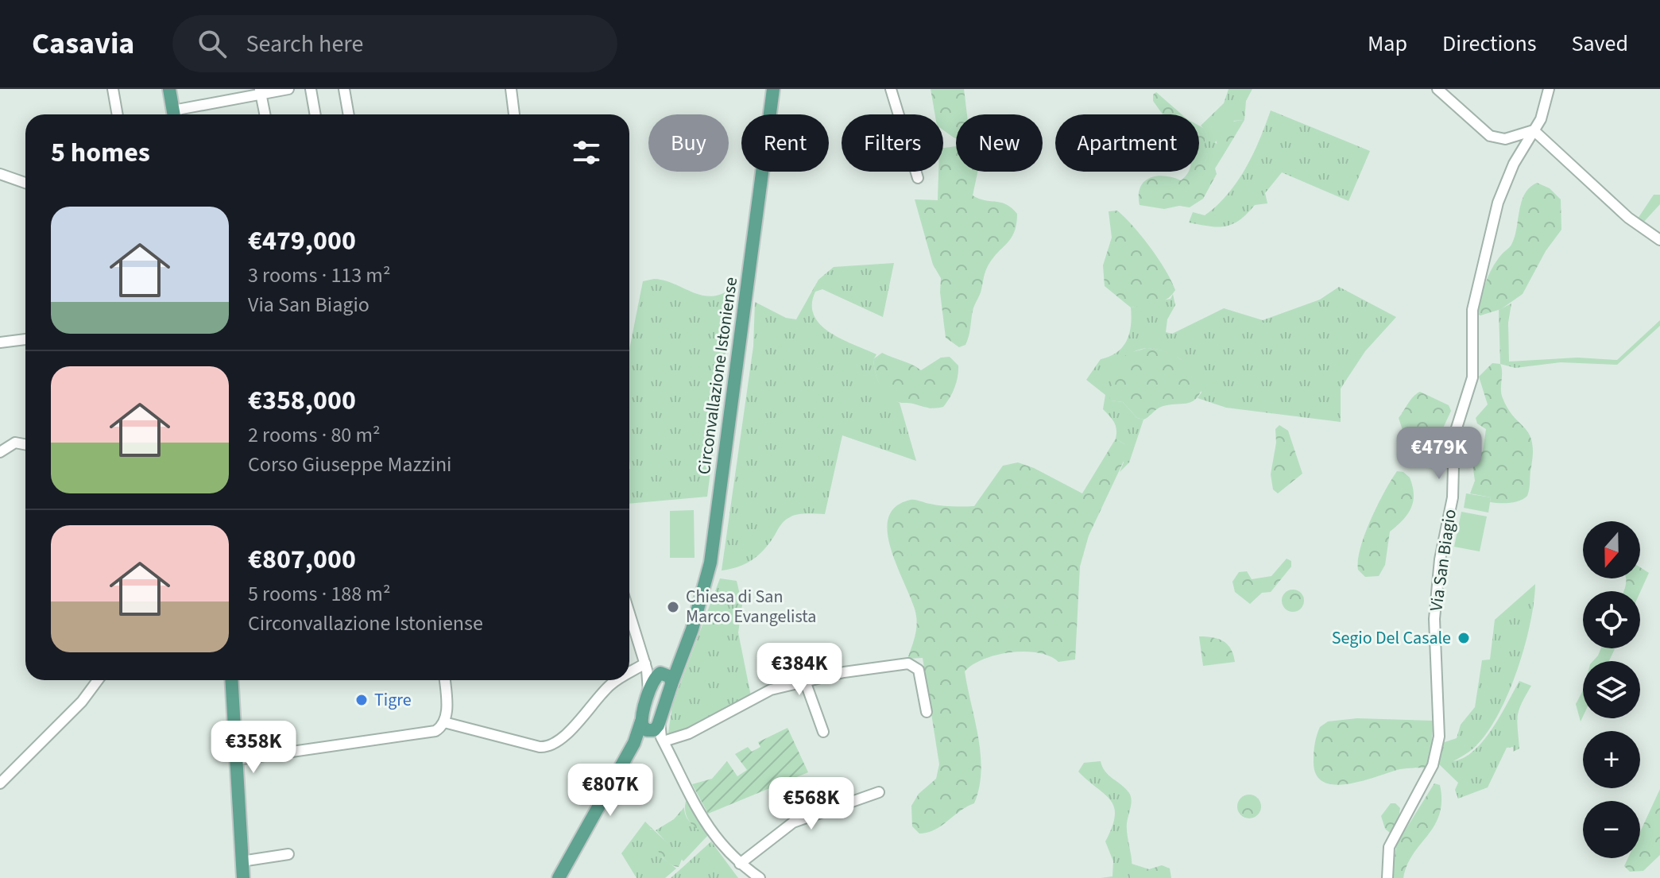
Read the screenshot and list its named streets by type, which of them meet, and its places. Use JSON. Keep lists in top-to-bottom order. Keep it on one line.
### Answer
{"streets":{"main road":["Circonvallazione Istoniense"],"street":["Via San Biagio"]},"places":["Chiesa di San Marco Evangelista","Segio Del Casale","Tigre"],"north":"bottom","page":{"header":"Casavia","search":"Search here","nav":["Map","Directions","Saved"],"chip":["Buy","Rent","Filters","New","Apartment"],"heading":"5 homes","list":[{"name":"€479,000","note":"3 rooms · 113 m² · Via San Biagio"},{"name":"€358,000","note":"2 rooms · 80 m² · Corso Giuseppe Mazzini"},{"name":"€807,000","note":"5 rooms · 188 m² · Circonvallazione Istoniense"}],"price":["€479K","€384K","€358K","€807K","€568K"],"map_buttons":["+","−"]}}
